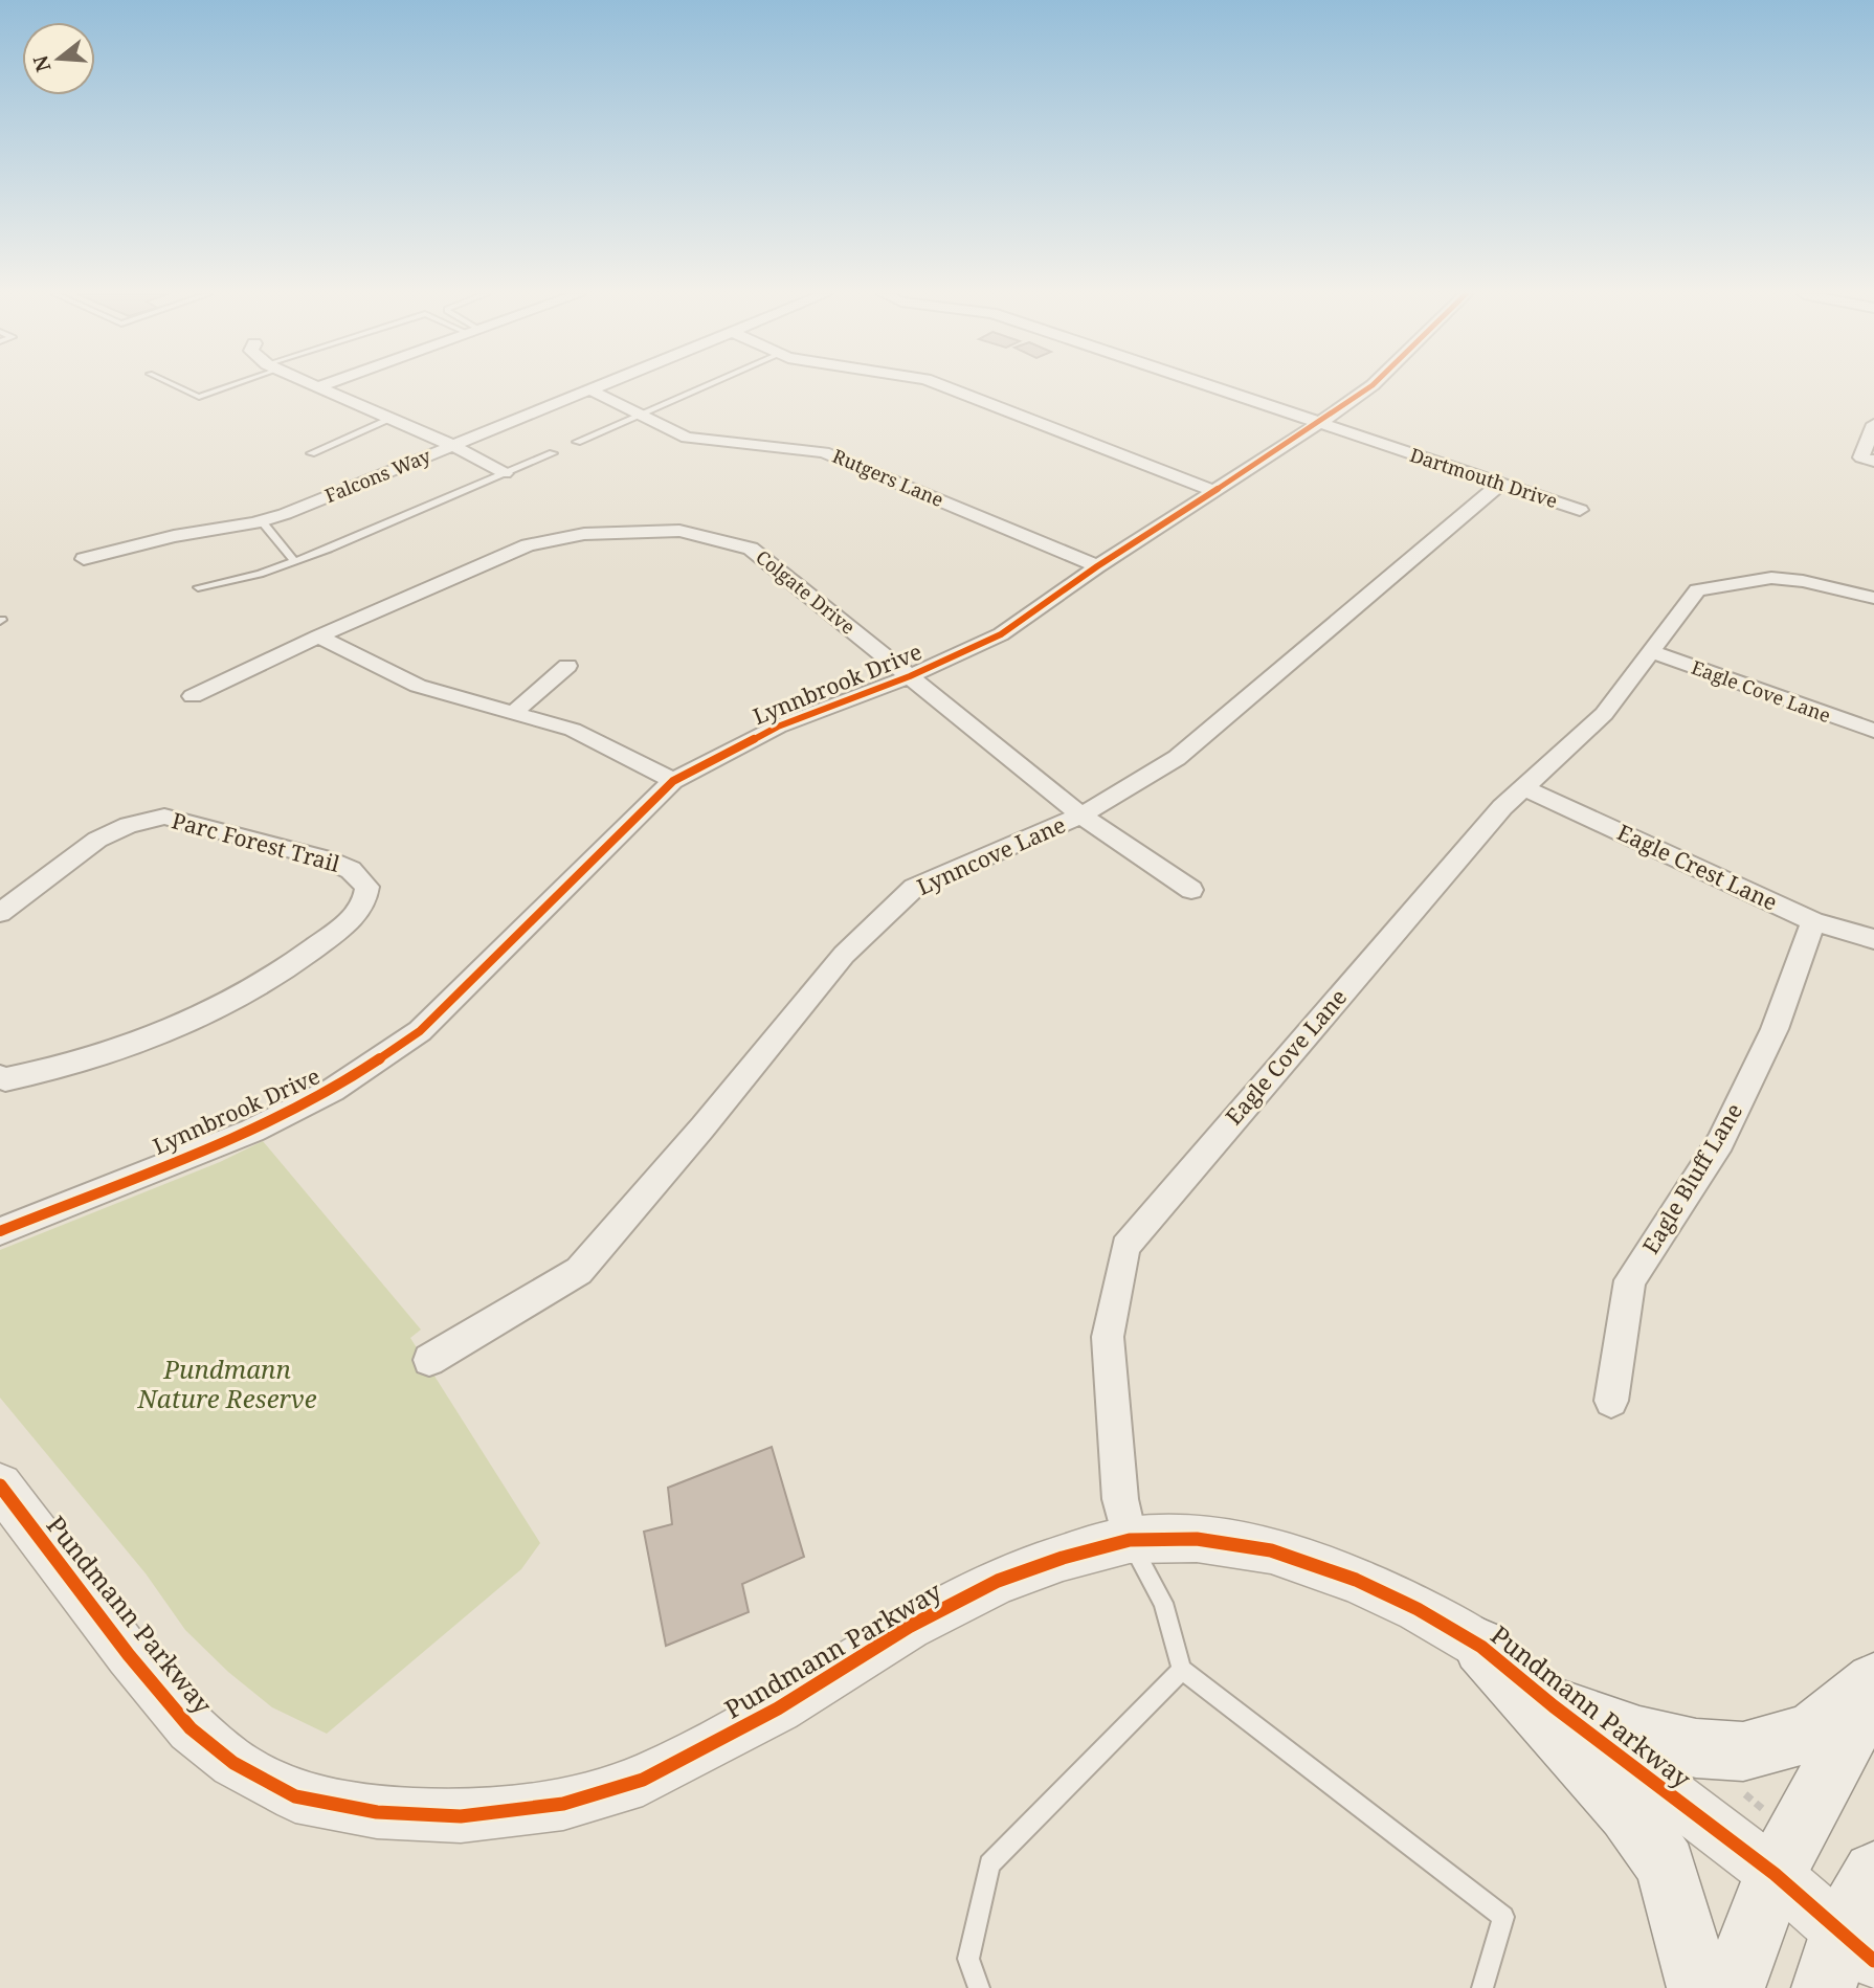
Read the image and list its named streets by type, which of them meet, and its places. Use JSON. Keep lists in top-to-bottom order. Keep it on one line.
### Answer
{"streets":{"street":["Falcons Way","Rutgers Lane","Dartmouth Drive","Colgate Drive","Lynnbrook Drive","Eagle Cove Lane","Parc Forest Trail","Lynncove Lane","Eagle Crest Lane","Eagle Bluff Lane","Pundmann Parkway"]},"crossings":[["Falcons Way","Rutgers Lane"],["Rutgers Lane","Lynnbrook Drive"],["Dartmouth Drive","Lynnbrook Drive"],["Dartmouth Drive","Lynncove Lane"],["Colgate Drive","Lynnbrook Drive"],["Colgate Drive","Lynncove Lane"],["Eagle Cove Lane","Eagle Crest Lane"],["Eagle Cove Lane","Pundmann Parkway"],["Eagle Crest Lane","Eagle Bluff Lane"]],"parks":["Pundmann Nature Reserve"],"north":"left"}
